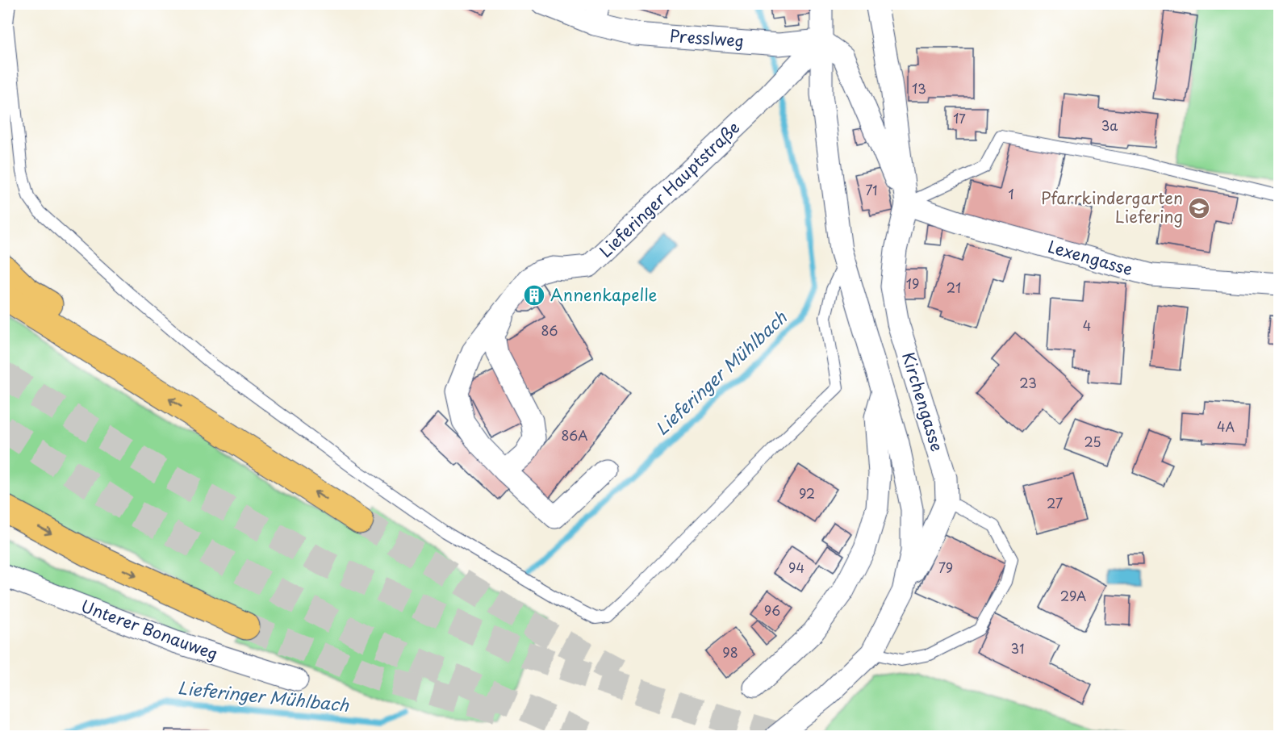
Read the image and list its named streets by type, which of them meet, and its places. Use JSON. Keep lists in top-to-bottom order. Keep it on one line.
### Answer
{"streets":{"street":["Presslweg","Lieferinger Hauptstraße","Lexengasse","Kirchengasse","Unterer Bonauweg"]},"crossings":[["Presslweg","Lieferinger Hauptstraße"],["Lexengasse","Kirchengasse"]],"water":["Lieferinger Mühlbach"],"places":{"school or university":["Pfarrkindergarten Liefering"],"building":["Annenkapelle"]},"house_numbers":["13","17","3a","71","1","19","21","4","86","23","4A","86A","25","92","27","94","79","29A","96","31","98"]}
